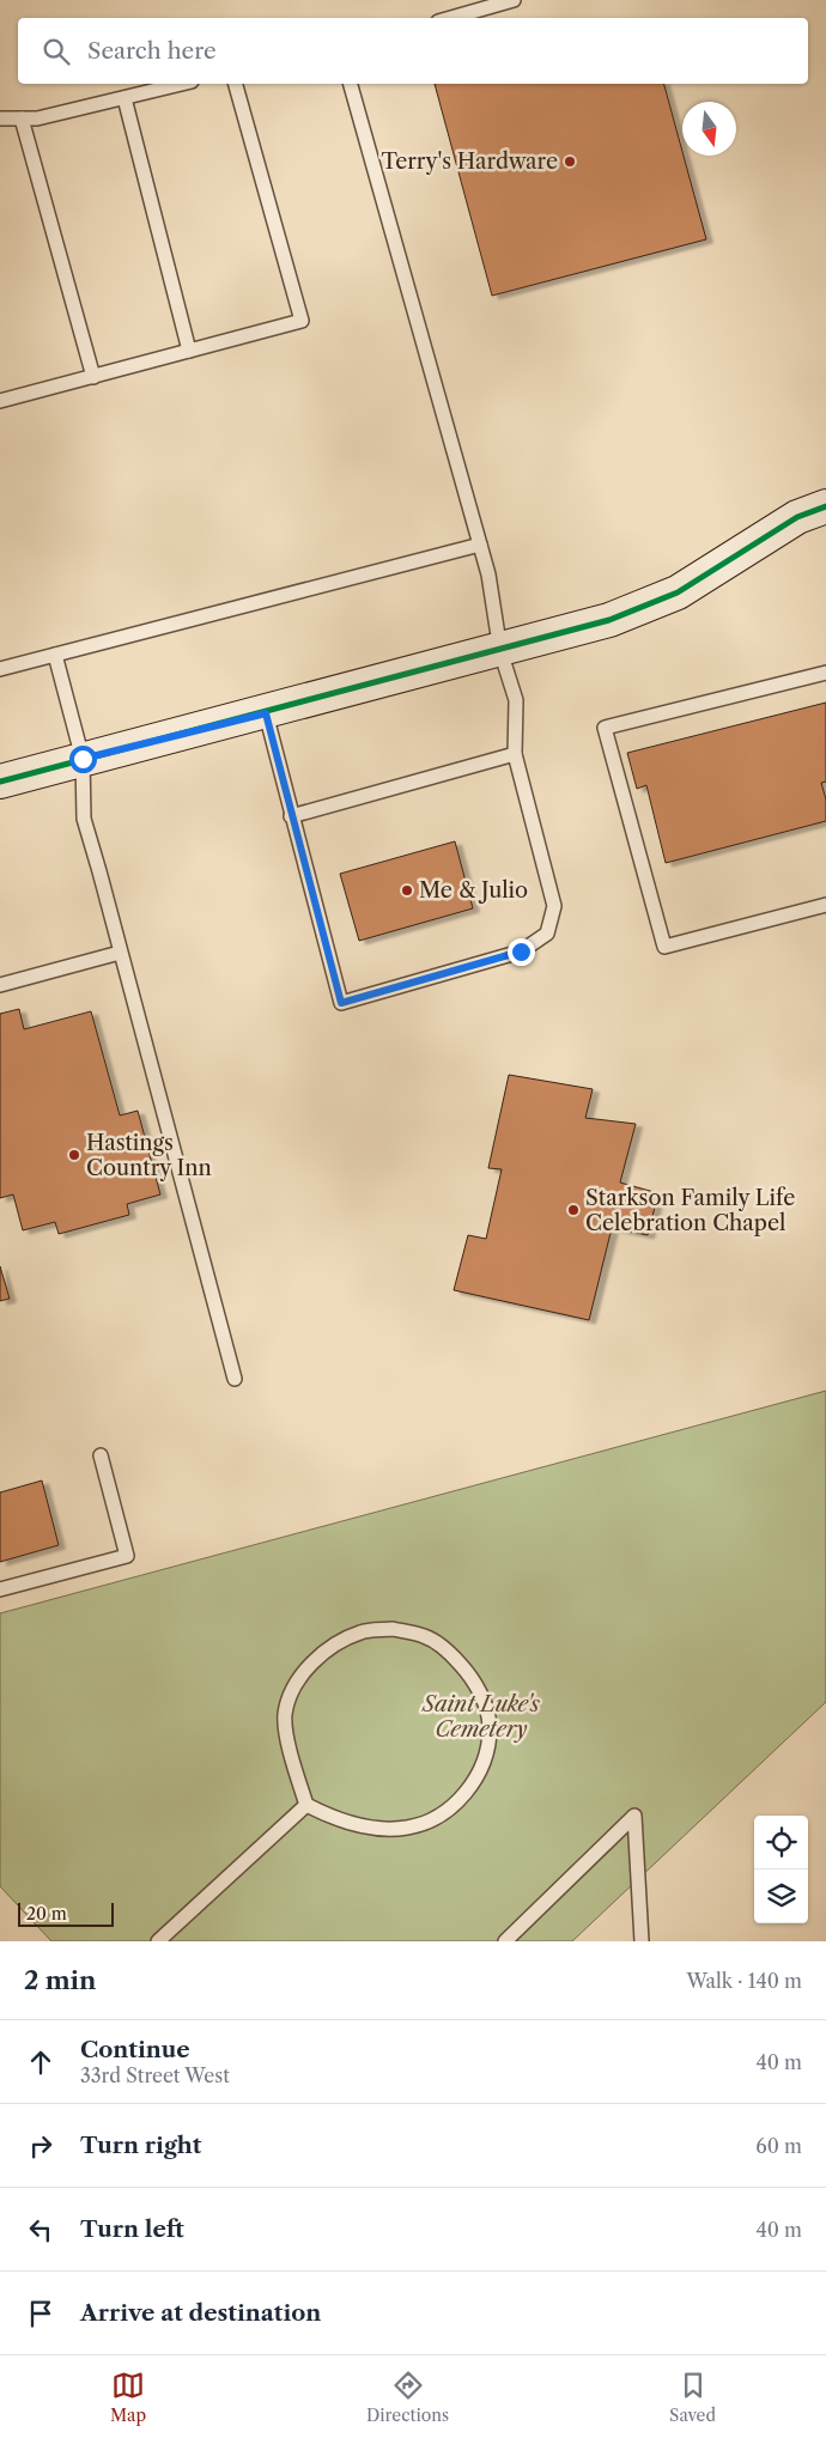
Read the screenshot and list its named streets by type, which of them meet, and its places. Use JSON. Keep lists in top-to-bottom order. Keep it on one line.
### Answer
{"parks":["Saint Luke's Cemetery"],"places":["Terry's Hardware","Me & Julio","Hastings Country Inn","Starkson Family Life Celebration Chapel"],"scale_bar":"20 m","north":"bottom","page":{"search":"Search here","scale":"20 m","heading":["2 min","Walk · 140 m"],"list":[["Continue","33rd Street West","40 m"],["Turn right","60 m"],["Turn left","40 m"],"Arrive at destination"],"nav":["Map","Directions","Saved"]}}
